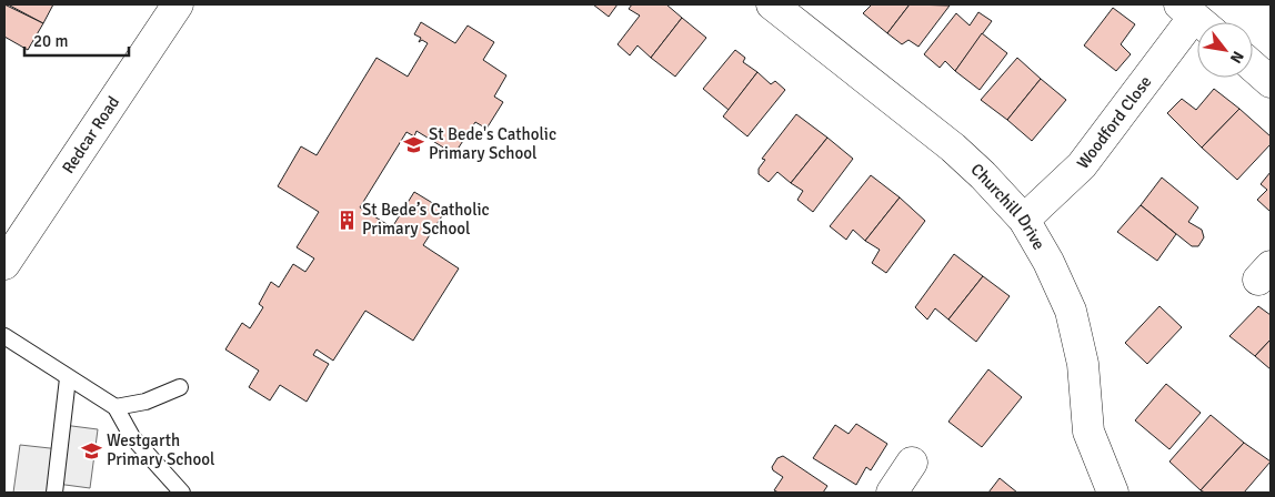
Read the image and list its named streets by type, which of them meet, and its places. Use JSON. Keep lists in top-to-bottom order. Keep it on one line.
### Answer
{"streets":{"street":["Woodford Close","Redcar Road","Churchill Drive"]},"crossings":[["Woodford Close","Churchill Drive"]],"places":{"school or university":["St Bede's Catholic Primary School","Westgarth Primary School"],"building":["St Bede’s Catholic Primary School"]},"scale_bar":"20 m","north":"bottom right"}
